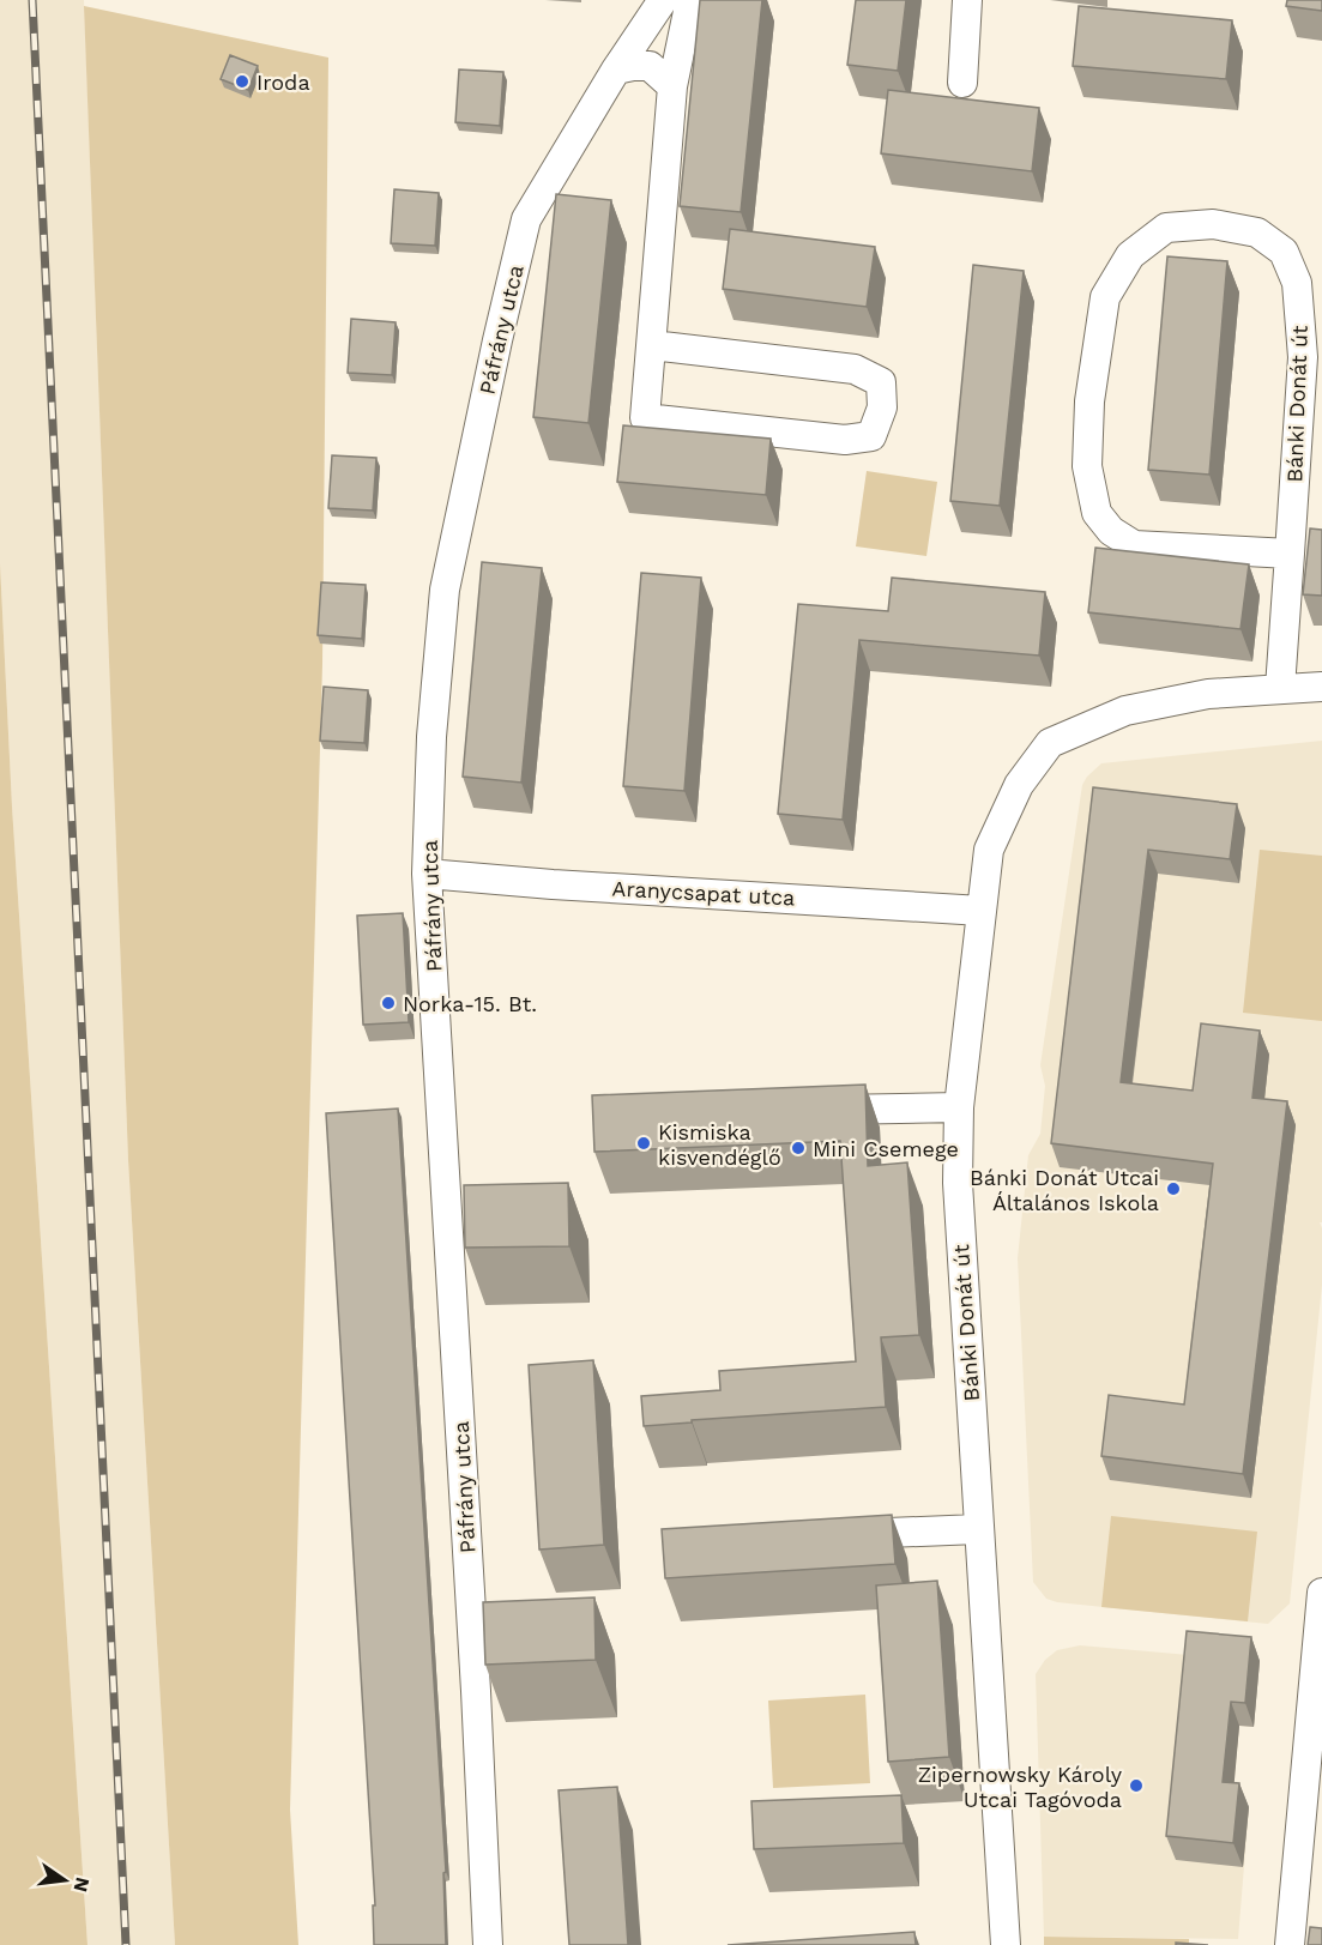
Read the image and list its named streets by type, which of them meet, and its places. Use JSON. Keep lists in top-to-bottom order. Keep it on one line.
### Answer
{"streets":{"street":["Páfrány utca","Bánki Donát út","Aranycsapat utca"]},"crossings":[["Páfrány utca","Aranycsapat utca"],["Bánki Donát út","Aranycsapat utca"]],"places":["Iroda","Norka-15. Bt.","Kismiska kisvendéglő","Mini Csemege","Bánki Donát Utcai Általános Iskola","Zipernowsky Károly Utcai Tagóvoda"],"north":"right"}
